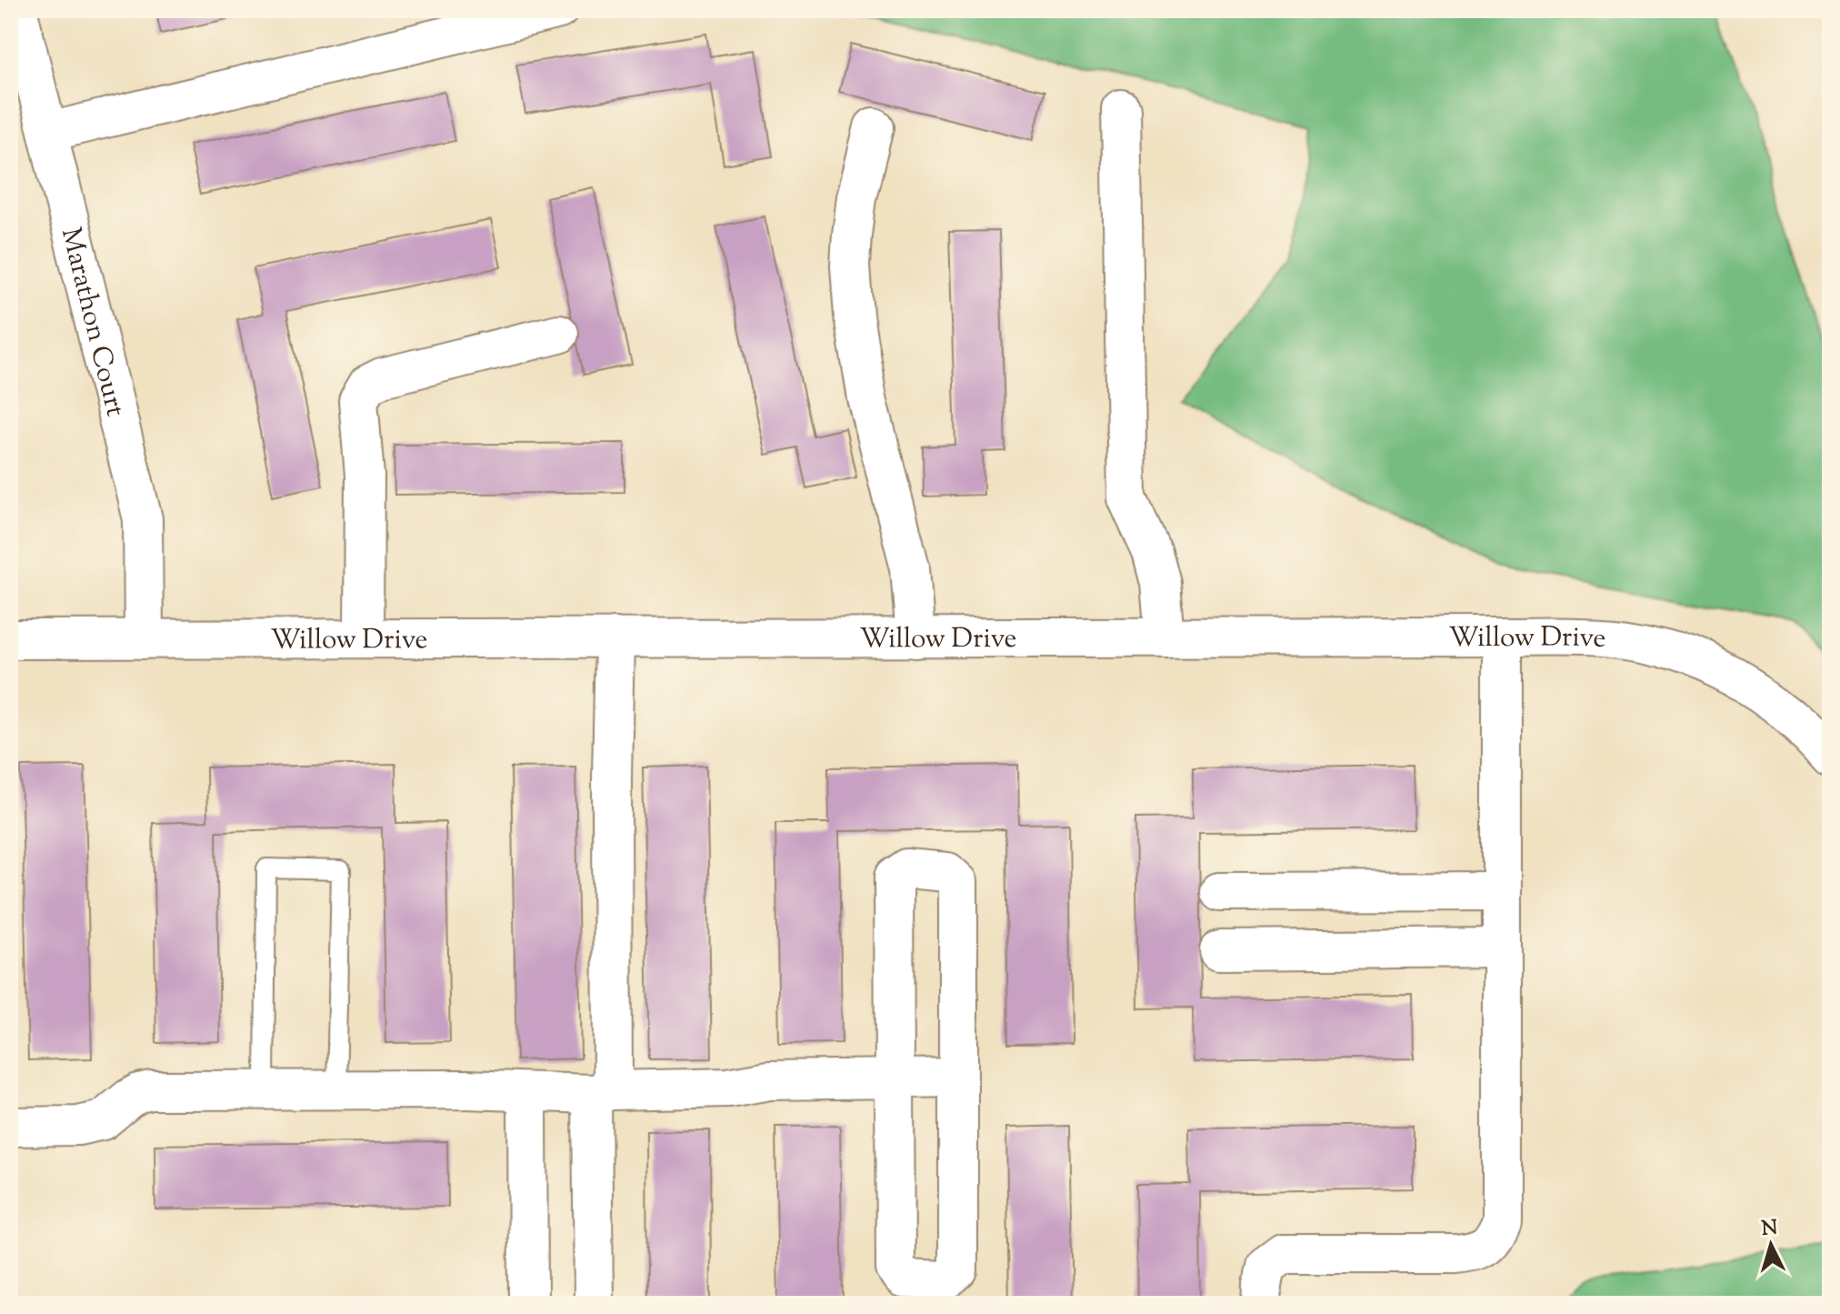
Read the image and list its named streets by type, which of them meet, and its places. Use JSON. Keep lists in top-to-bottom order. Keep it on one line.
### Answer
{"streets":{"street":["Marathon Court","Willow Drive"]},"crossings":[["Marathon Court","Willow Drive"]],"north":"top"}
